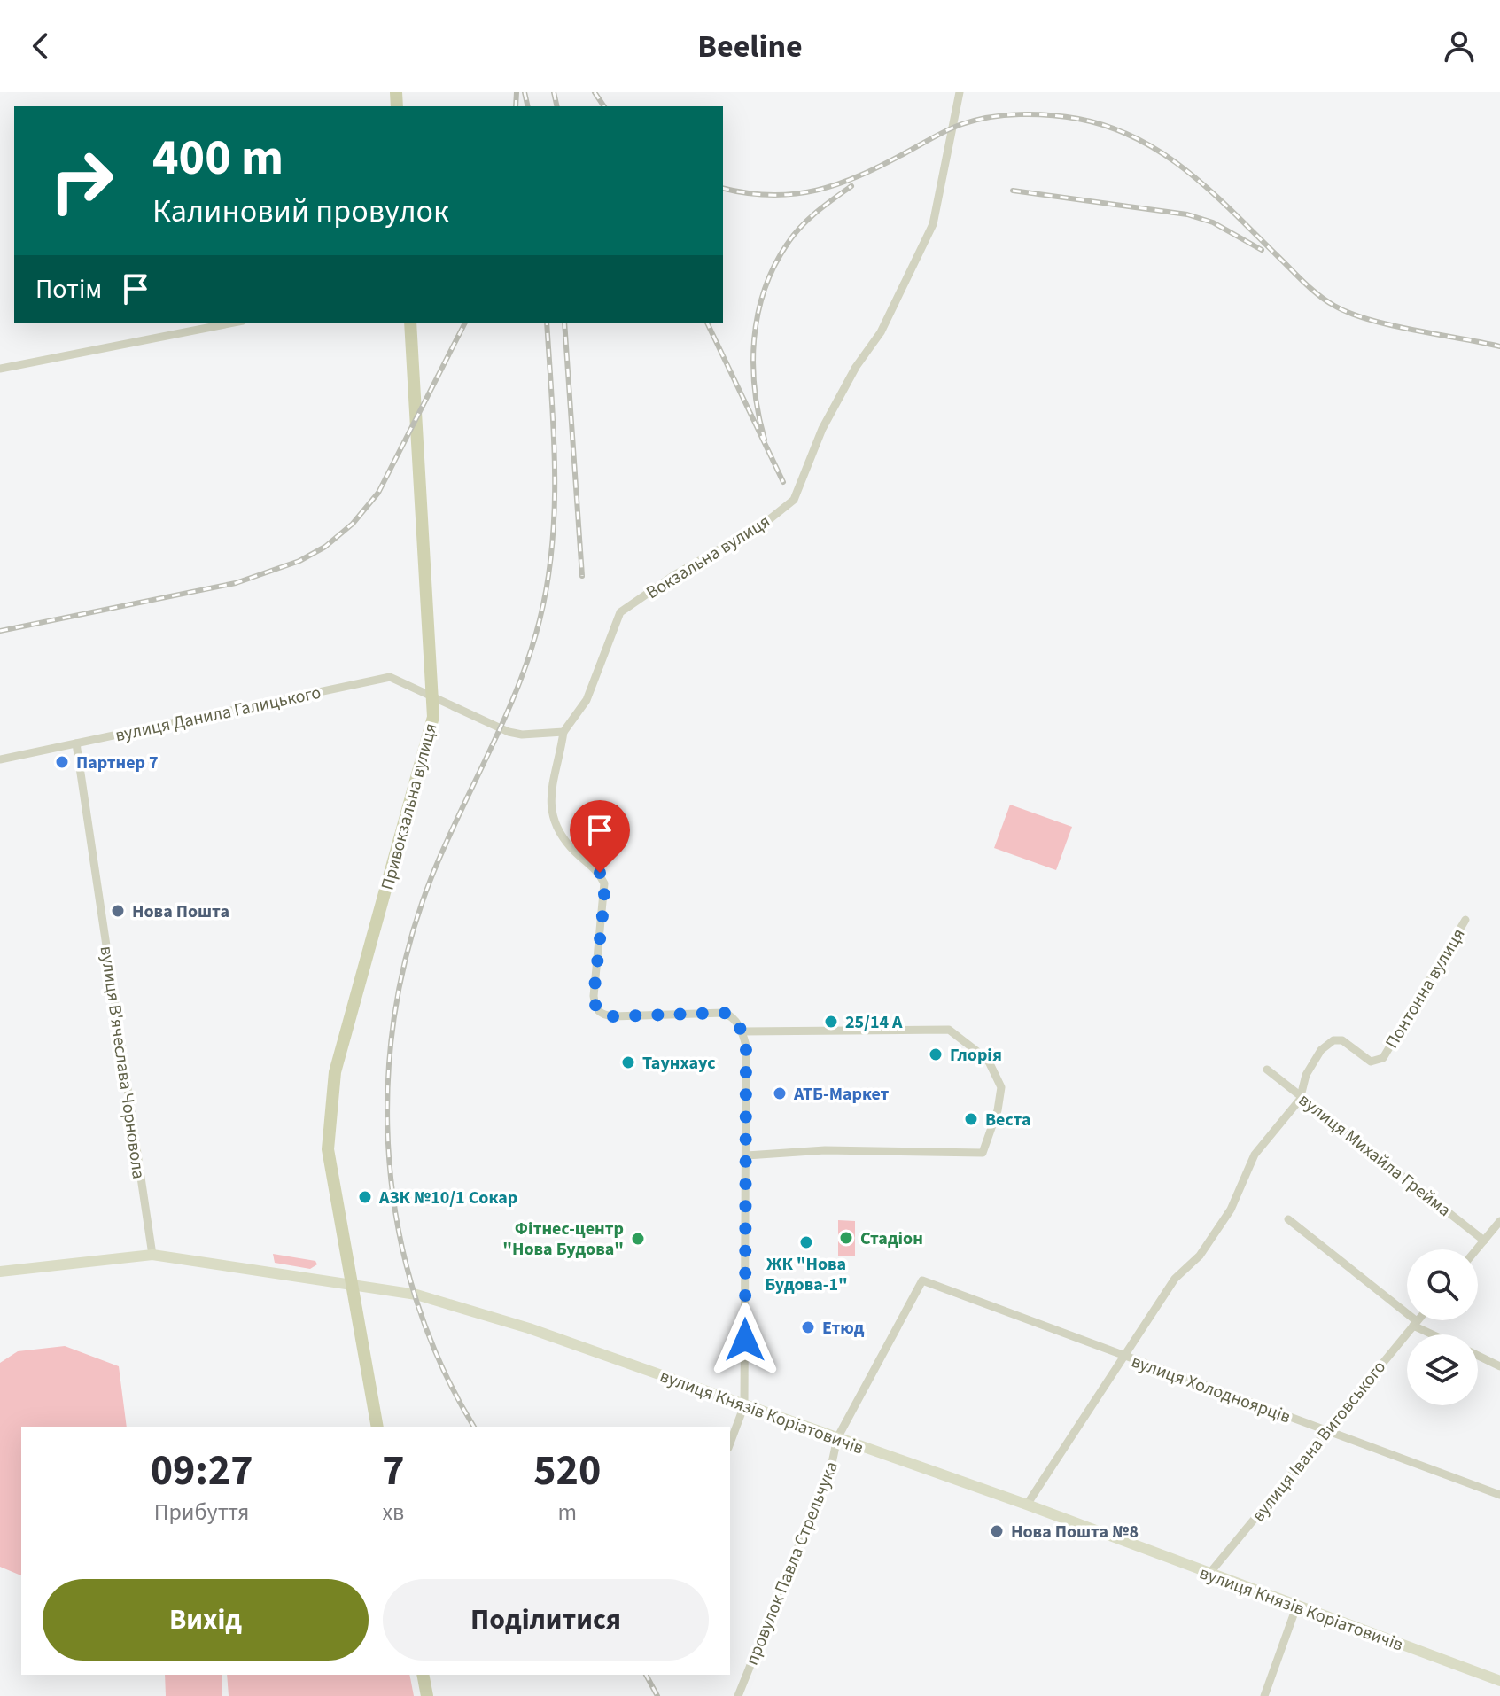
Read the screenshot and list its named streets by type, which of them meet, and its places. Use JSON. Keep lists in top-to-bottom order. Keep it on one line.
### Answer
{"streets":{"main road":["Привокзальна вулиця","вулиця Князів Коріатовичів"],"street":["Вокзальна вулиця","вулиця Данила Галицького","Понтонна вулиця","вулиця В'ячеслава Чорновола","вулиця Михайла Грейма","вулиця Холодноярців","вулиця Івана Виговського","провулок Павла Стрельчука"]},"crossings":[["вулиця Данила Галицького","Привокзальна вулиця"],["вулиця Данила Галицького","вулиця В'ячеслава Чорновола"],["Привокзальна вулиця","вулиця Князів Коріатовичів"],["Понтонна вулиця","вулиця Михайла Грейма"],["вулиця В'ячеслава Чорновола","вулиця Князів Коріатовичів"],["вулиця Холодноярців","вулиця Івана Виговського"],["вулиця Холодноярців","провулок Павла Стрельчука"],["вулиця Князів Коріатовичів","вулиця Івана Виговського"],["вулиця Князів Коріатовичів","провулок Павла Стрельчука"]],"places":["Партнер 7","Нова Пошта","25/14 А","Глорія","Таунхаус","АТБ-Маркет","Веста","АЗК №10/1 Сокар","Стадіон","Фітнес-центр \"Нова Будова\"","ЖК \"Нова Будова-1\"","Етюд","Нова Пошта №8"],"page":{"header":"Beeline","turn":["400 m","Калиновий провулок"],"then":"Потім","eta":["09:27","Прибуття","7","хв","520","m"],"buttons":["Вихід","Поділитися"]}}
